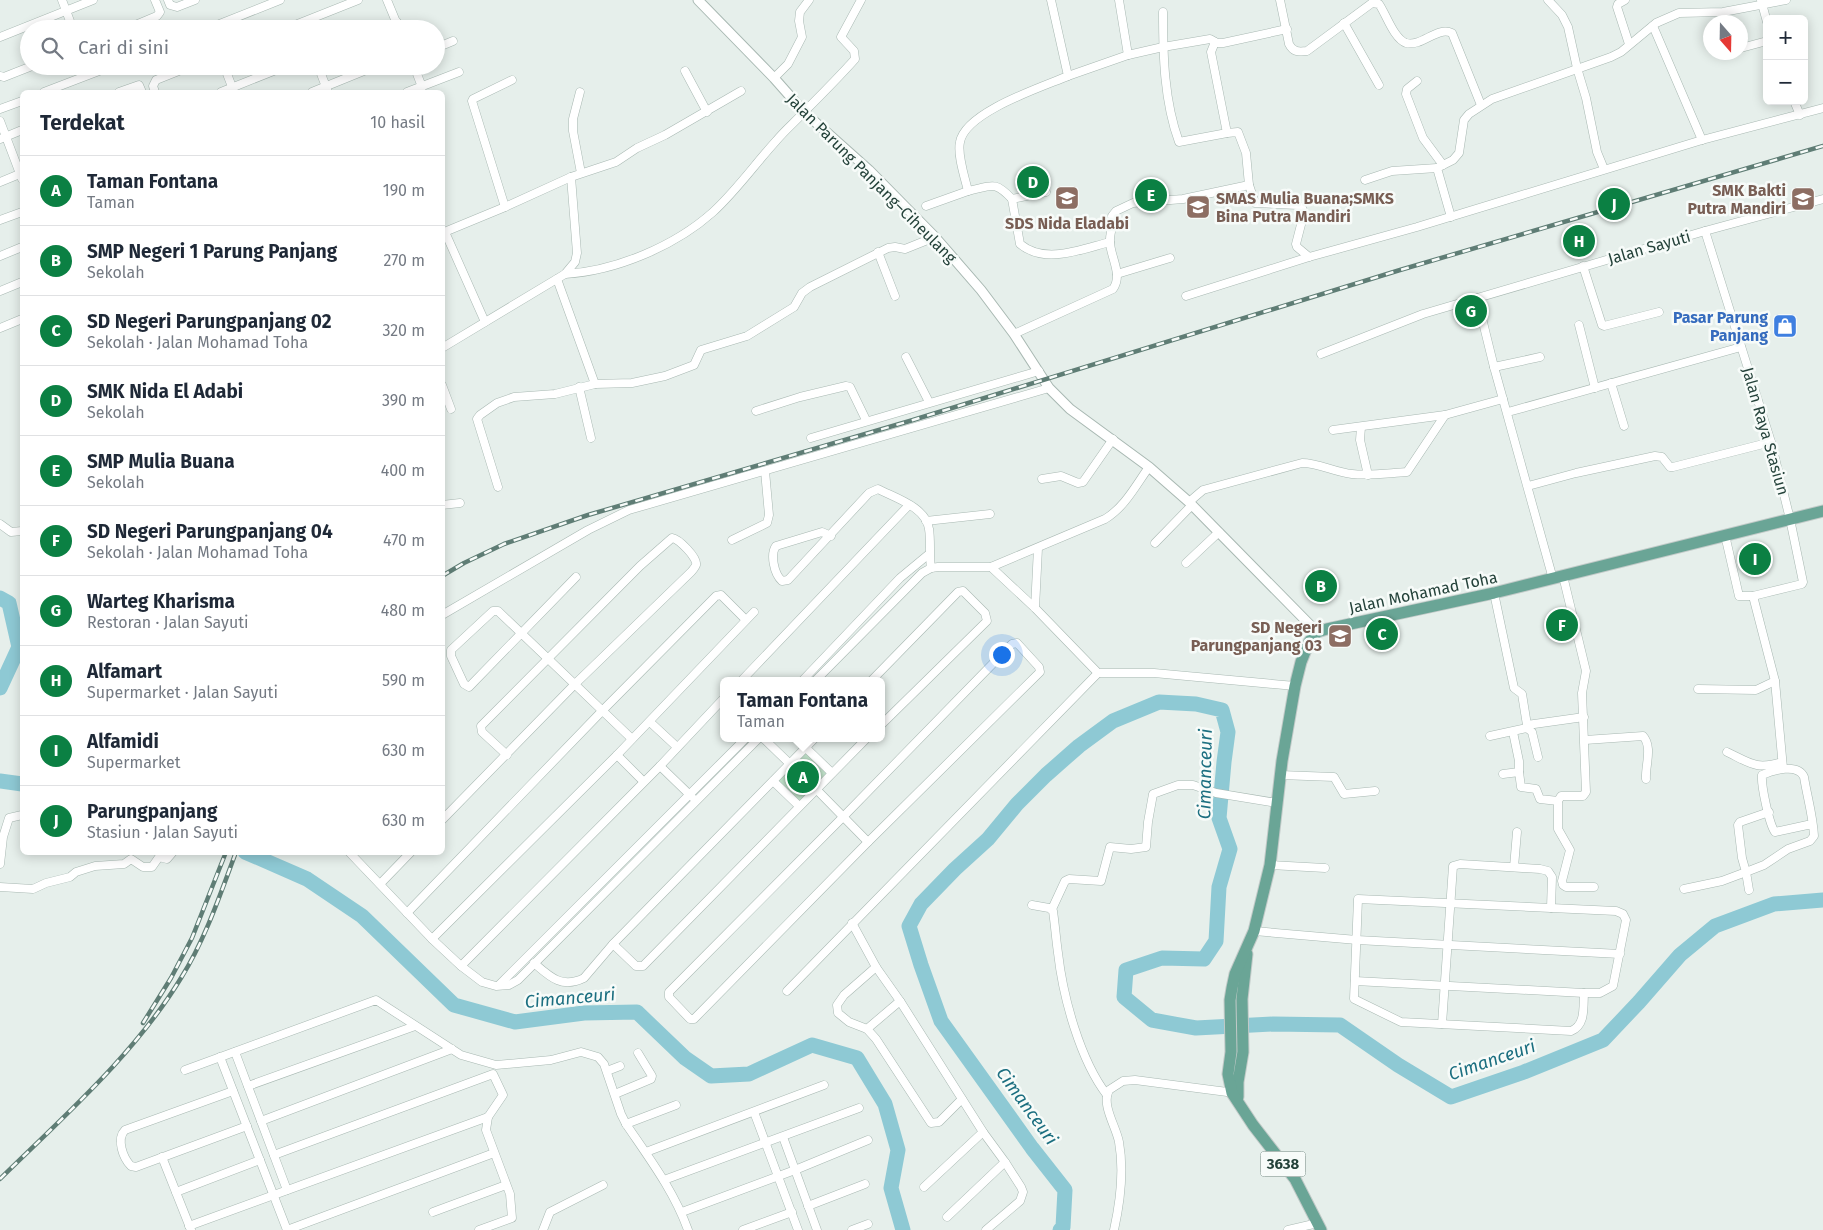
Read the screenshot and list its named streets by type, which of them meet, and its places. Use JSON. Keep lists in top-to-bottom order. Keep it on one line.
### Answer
{"streets":{"main road":["Jalan Mohamad Toha","3638"],"street":["Jalan Parung Panjang–Ciheulang","Jalan Sayuti","Jalan Raya Stasiun"]},"crossings":[["Jalan Parung Panjang–Ciheulang","Jalan Mohamad Toha"],["Jalan Sayuti","Jalan Raya Stasiun"],["Jalan Raya Stasiun","Jalan Mohamad Toha"]],"water":["Cimanceuri"],"places":{"school or university":["SDS Nida Eladabi","SMK Bakti Putra Mandiri","SMAS Mulia Buana;SMKS Bina Putra Mandiri","SD Negeri Parungpanjang 03"],"shop":["Pasar Parung Panjang"]},"north":"bottom","page":{"map_buttons":["+","−"],"search":"Cari di sini","heading":["Terdekat","10 hasil"],"list":[{"mark":"A","name":"Taman Fontana","note":"Taman","value":"190 m"},{"mark":"B","name":"SMP Negeri 1 Parung Panjang","note":"Sekolah","value":"270 m"},{"mark":"C","name":"SD Negeri Parungpanjang 02","note":"Sekolah · Jalan Mohamad Toha","value":"320 m"},{"mark":"D","name":"SMK Nida El Adabi","note":"Sekolah","value":"390 m"},{"mark":"E","name":"SMP Mulia Buana","note":"Sekolah","value":"400 m"},{"mark":"F","name":"SD Negeri Parungpanjang 04","note":"Sekolah · Jalan Mohamad Toha","value":"470 m"},{"mark":"G","name":"Warteg Kharisma","note":"Restoran · Jalan Sayuti","value":"480 m"},{"mark":"H","name":"Alfamart","note":"Supermarket · Jalan Sayuti","value":"590 m"},{"mark":"I","name":"Alfamidi","note":"Supermarket","value":"630 m"},{"mark":"J","name":"Parungpanjang","note":"Stasiun · Jalan Sayuti","value":"630 m"}],"pins":["D","E","J","H","G","I","B","F","C","A"],"popup":["Taman Fontana","Taman"]}}
